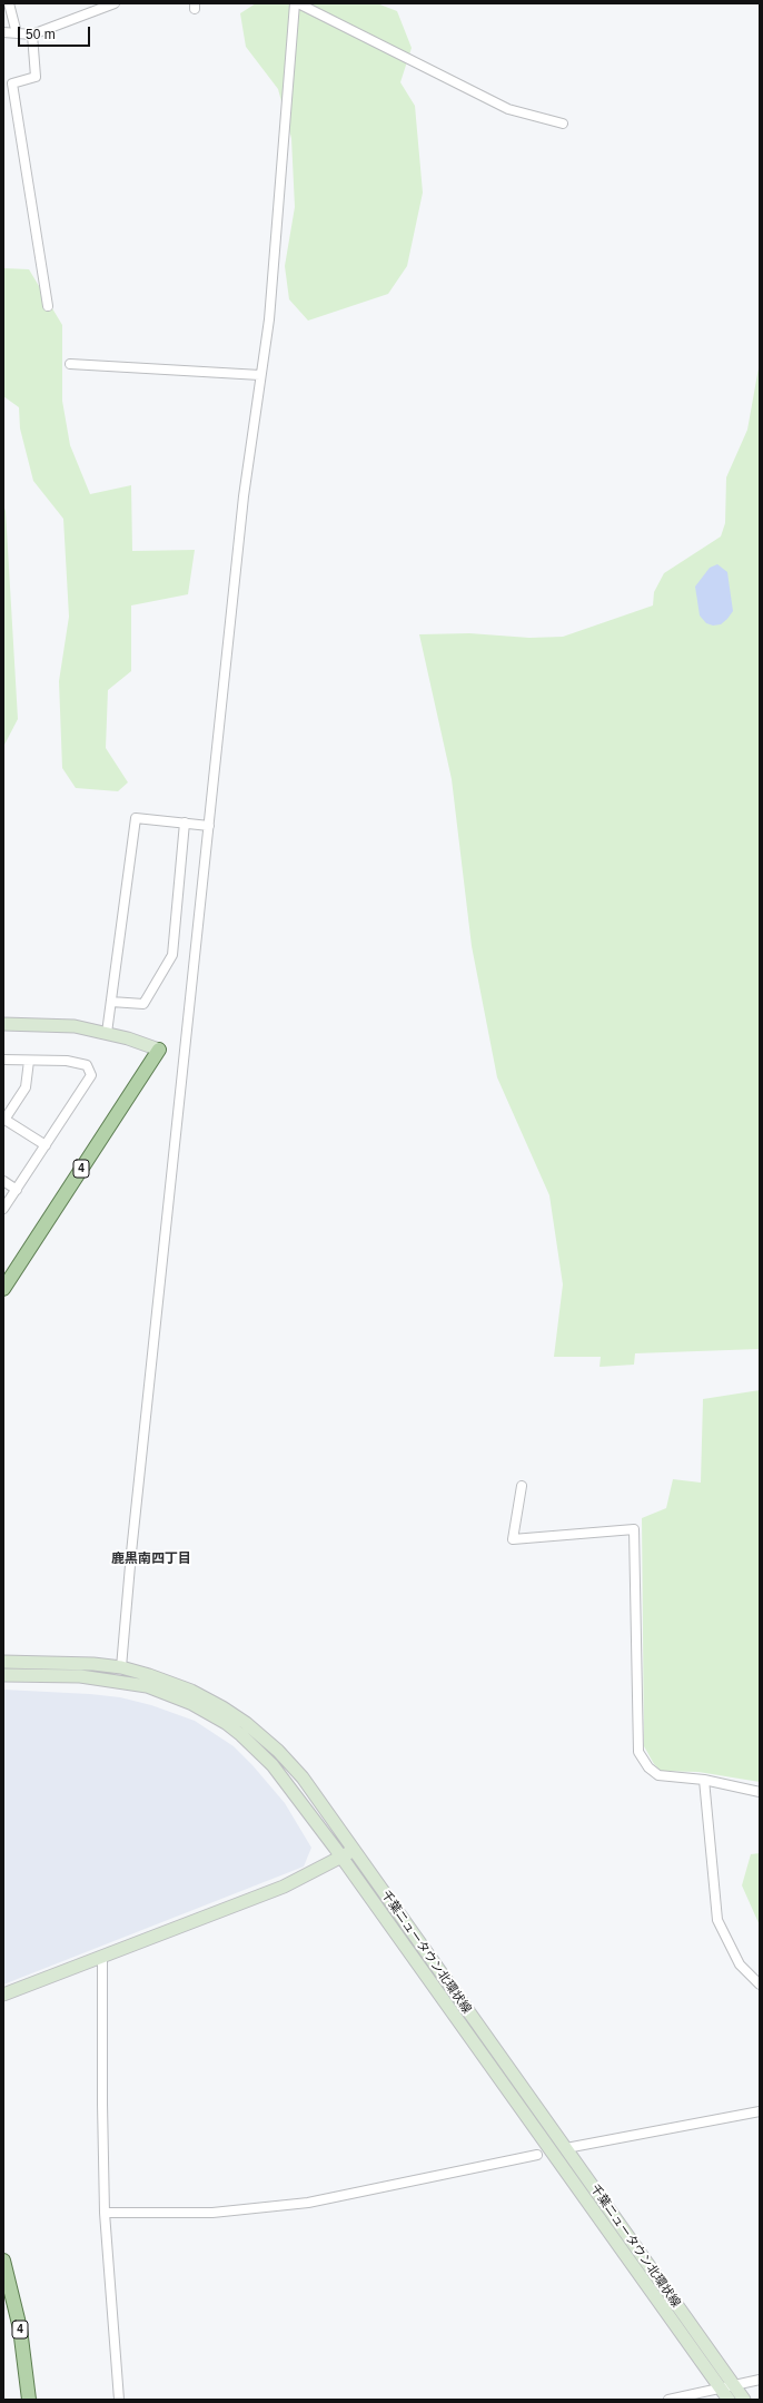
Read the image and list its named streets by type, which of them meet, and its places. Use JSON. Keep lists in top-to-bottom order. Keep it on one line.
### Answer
{"streets":{"main road":["4","千葉ニュータウン北環状線"]},"districts":["鹿黒南四丁目"],"scale_bar":"50 m"}
